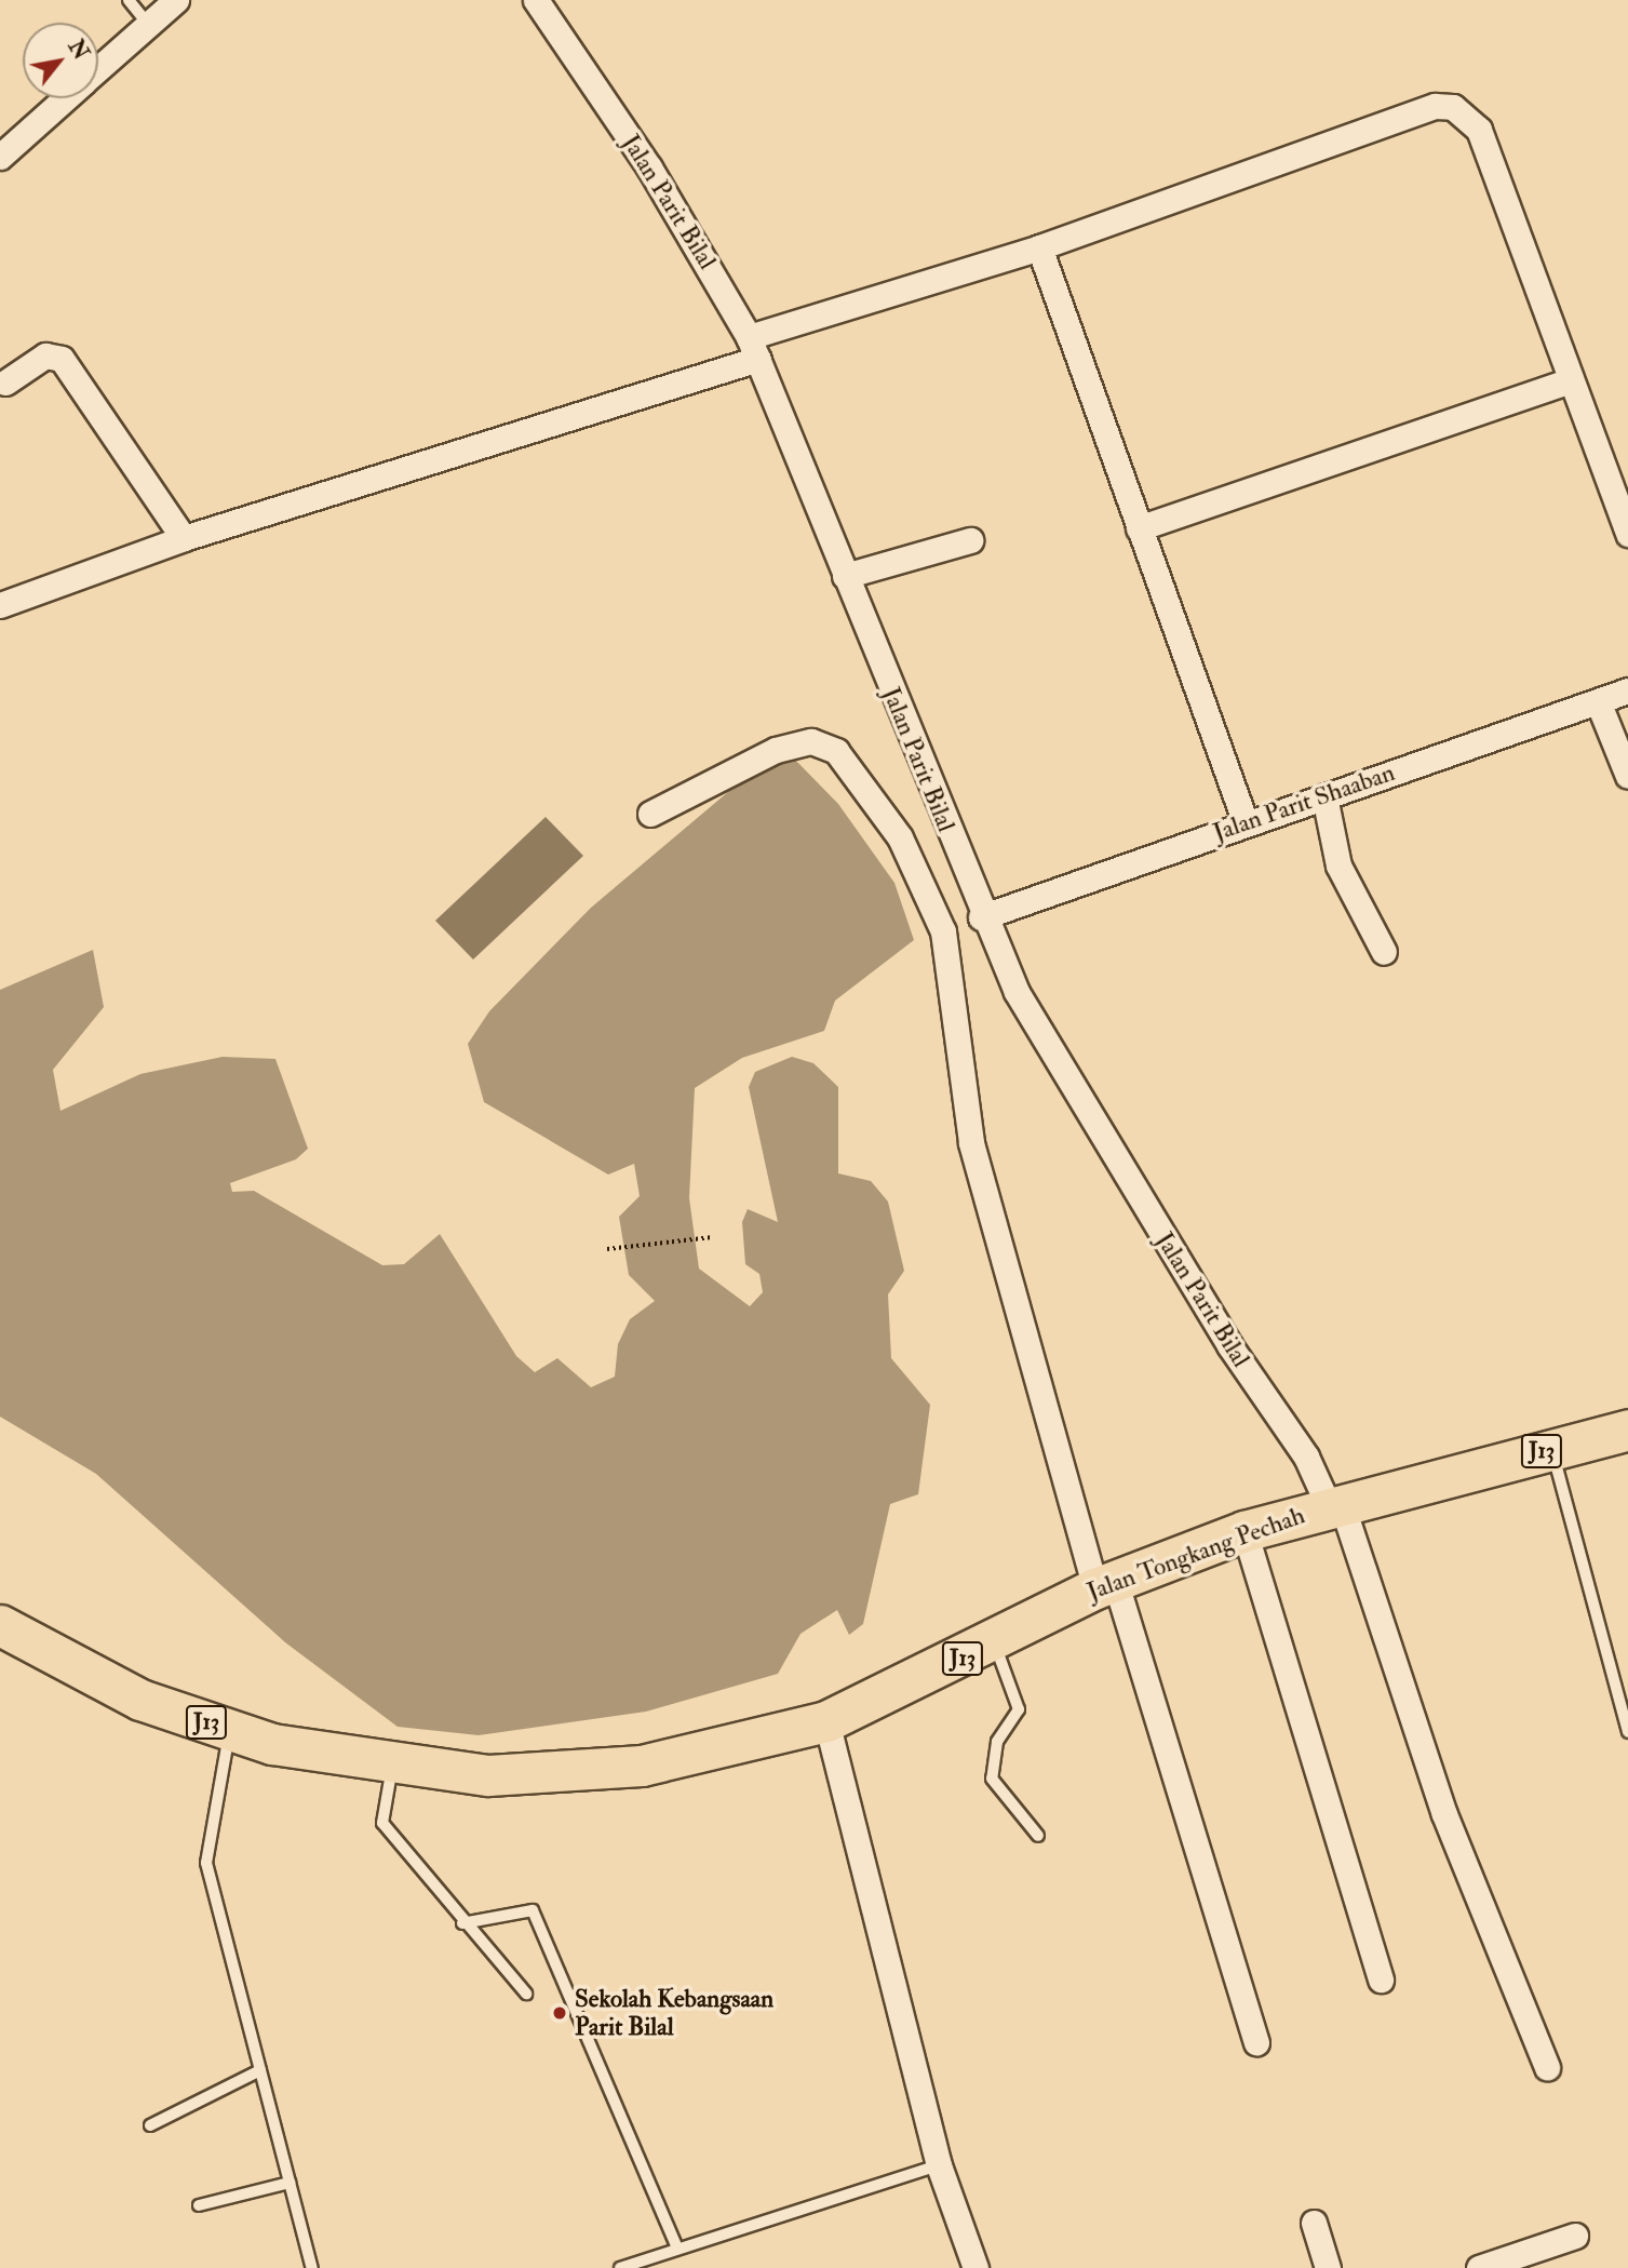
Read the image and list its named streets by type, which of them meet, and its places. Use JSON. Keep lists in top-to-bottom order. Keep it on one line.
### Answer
{"streets":{"main road":["J13","Jalan Tongkang Pechah"],"street":["Jalan Parit Bilal","Jalan Parit Shaaban"]},"crossings":[["Jalan Parit Bilal","Jalan Parit Shaaban"],["Jalan Parit Bilal","Jalan Tongkang Pechah"]],"places":["Sekolah Kebangsaan Parit Bilal"],"north":"top right"}
